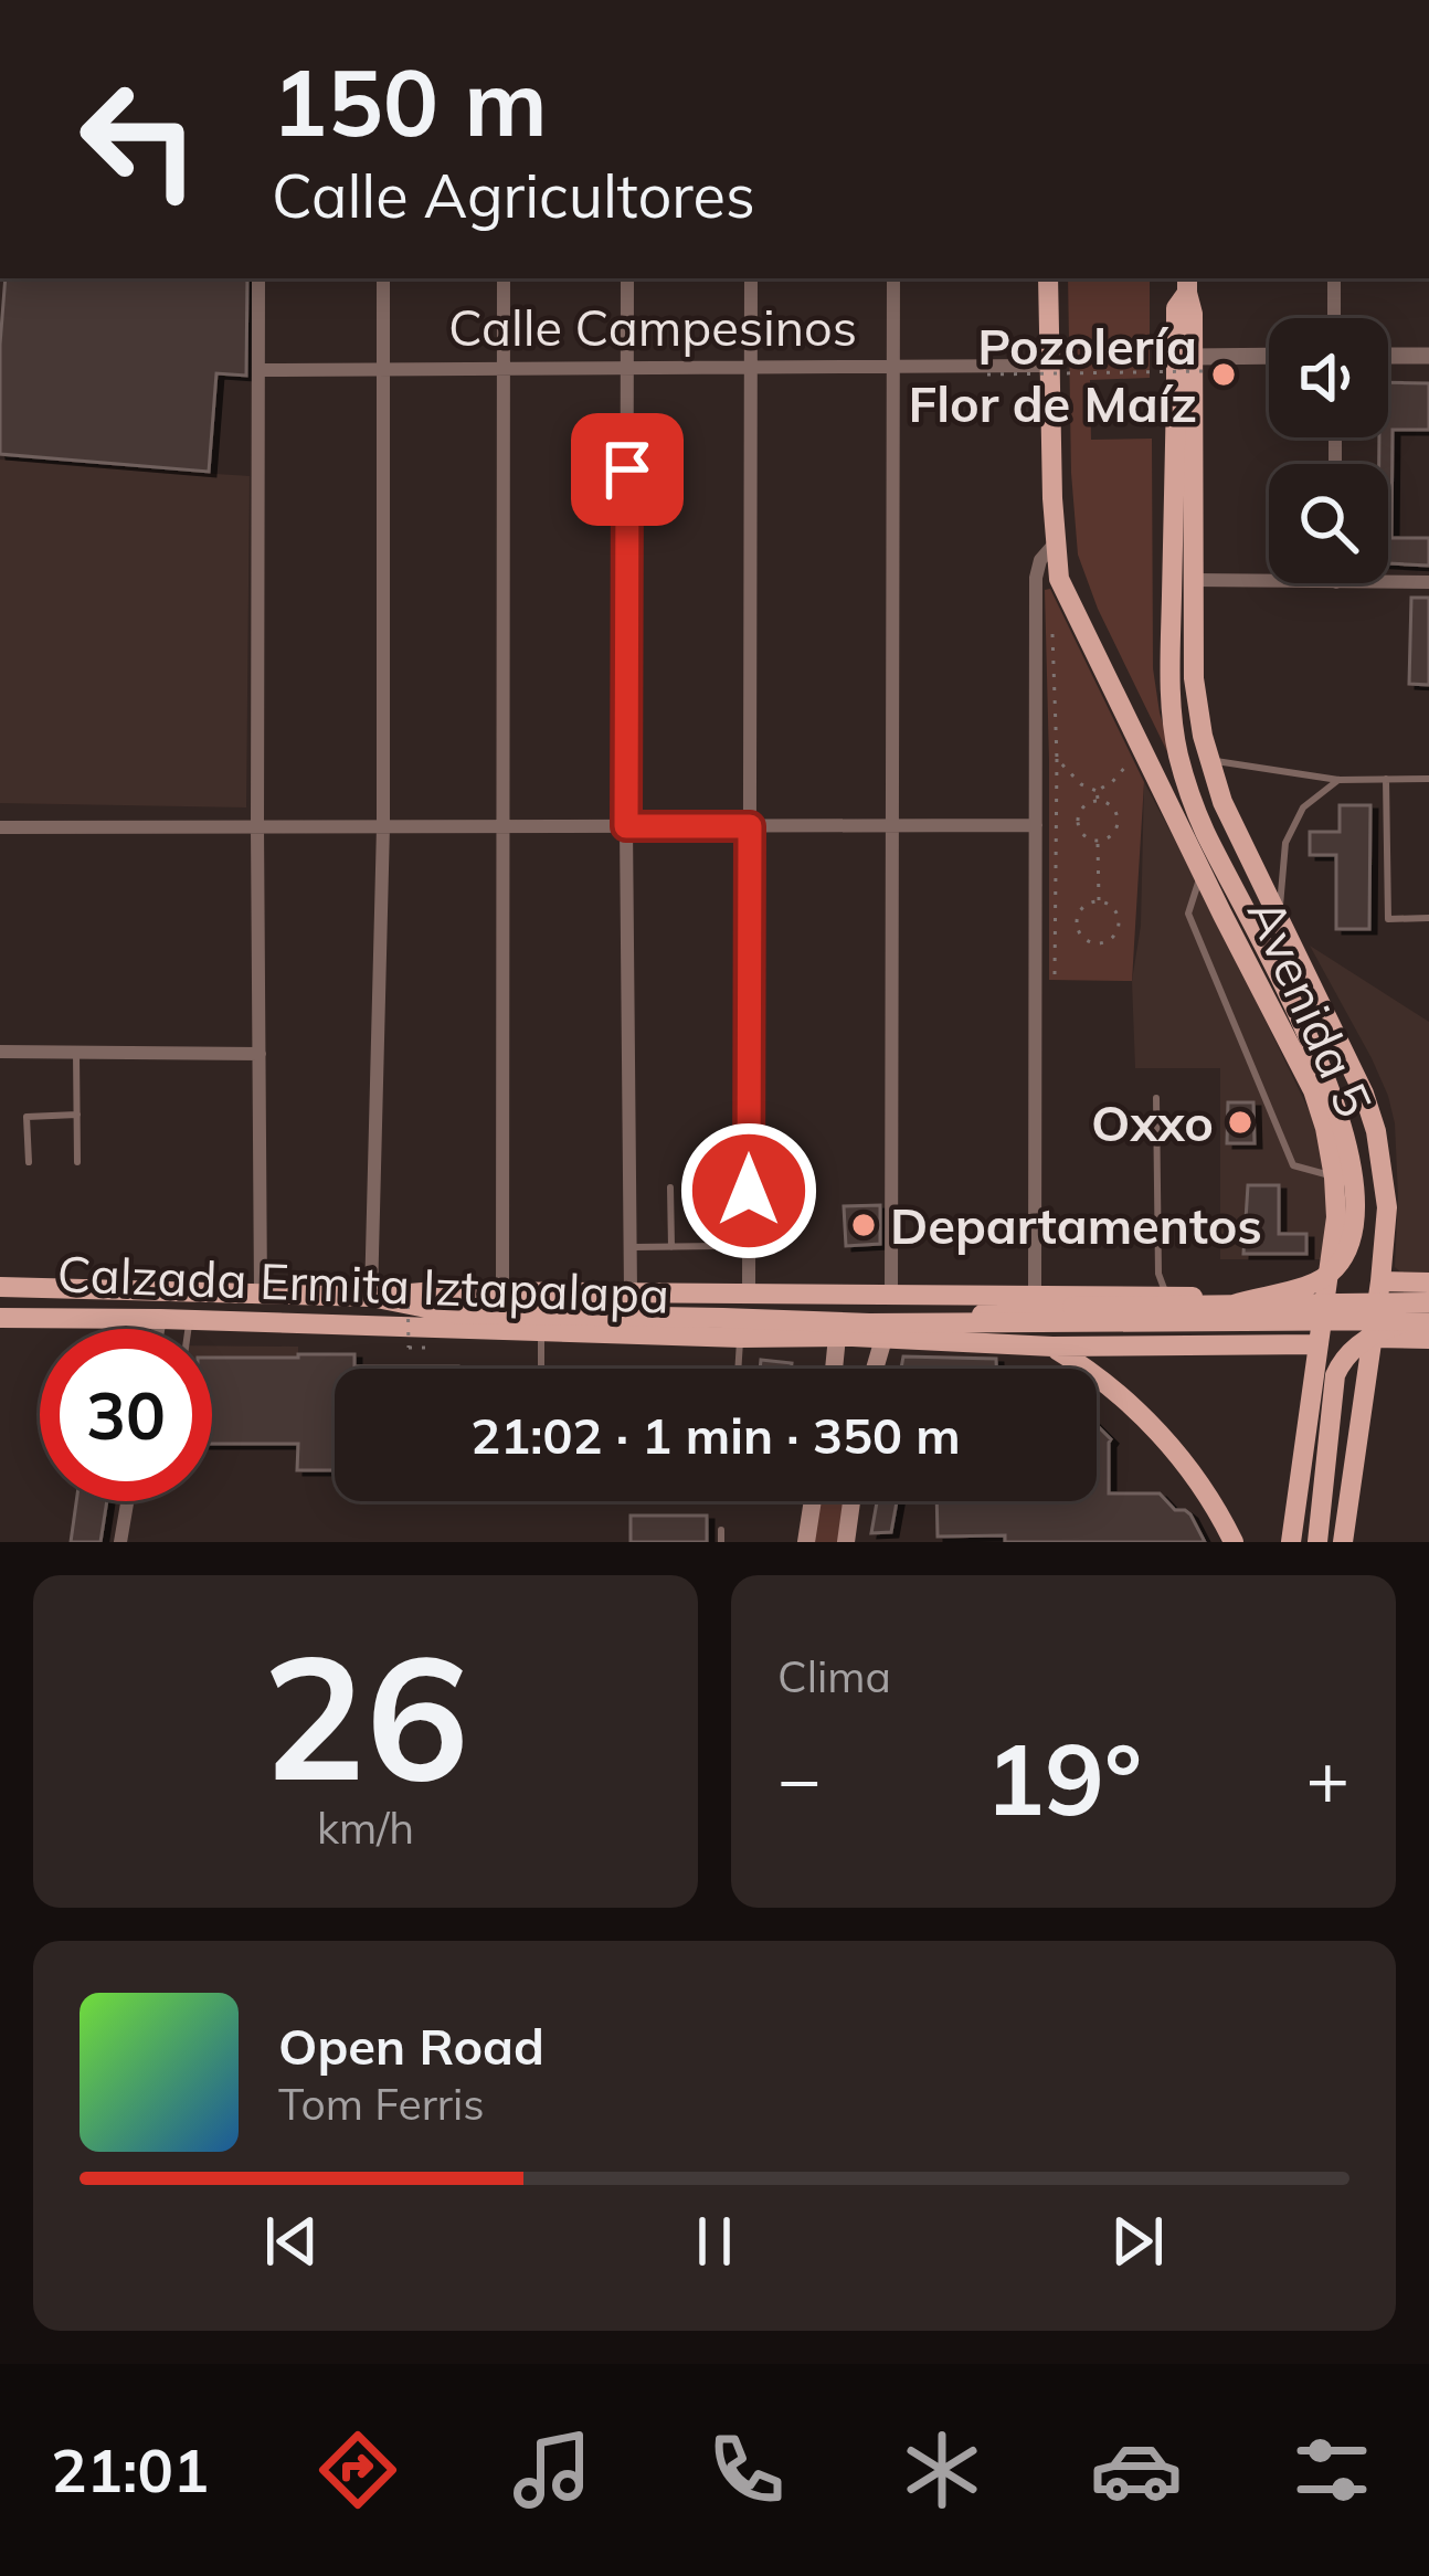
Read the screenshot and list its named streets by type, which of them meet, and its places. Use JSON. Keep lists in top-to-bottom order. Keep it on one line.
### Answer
{"streets":{"main road":["Avenida 5","Calzada Ermita Iztapalapa"],"street":["Calle Campesinos"]},"crossings":[["Calle Campesinos","Avenida 5"],["Avenida 5","Calzada Ermita Iztapalapa"]],"places":["Pozolería Flor de Maíz","Oxxo","Departamentos"],"page":{"turn":["150 m","Calle Agricultores"],"limit":"30","trip":"21:02 · 1 min · 350 m","tile":[["26","km/h"],"Clima"],"heat":["−","19°","+"],"song":["Open Road","Tom Ferris"],"tabs":"21:01"}}
